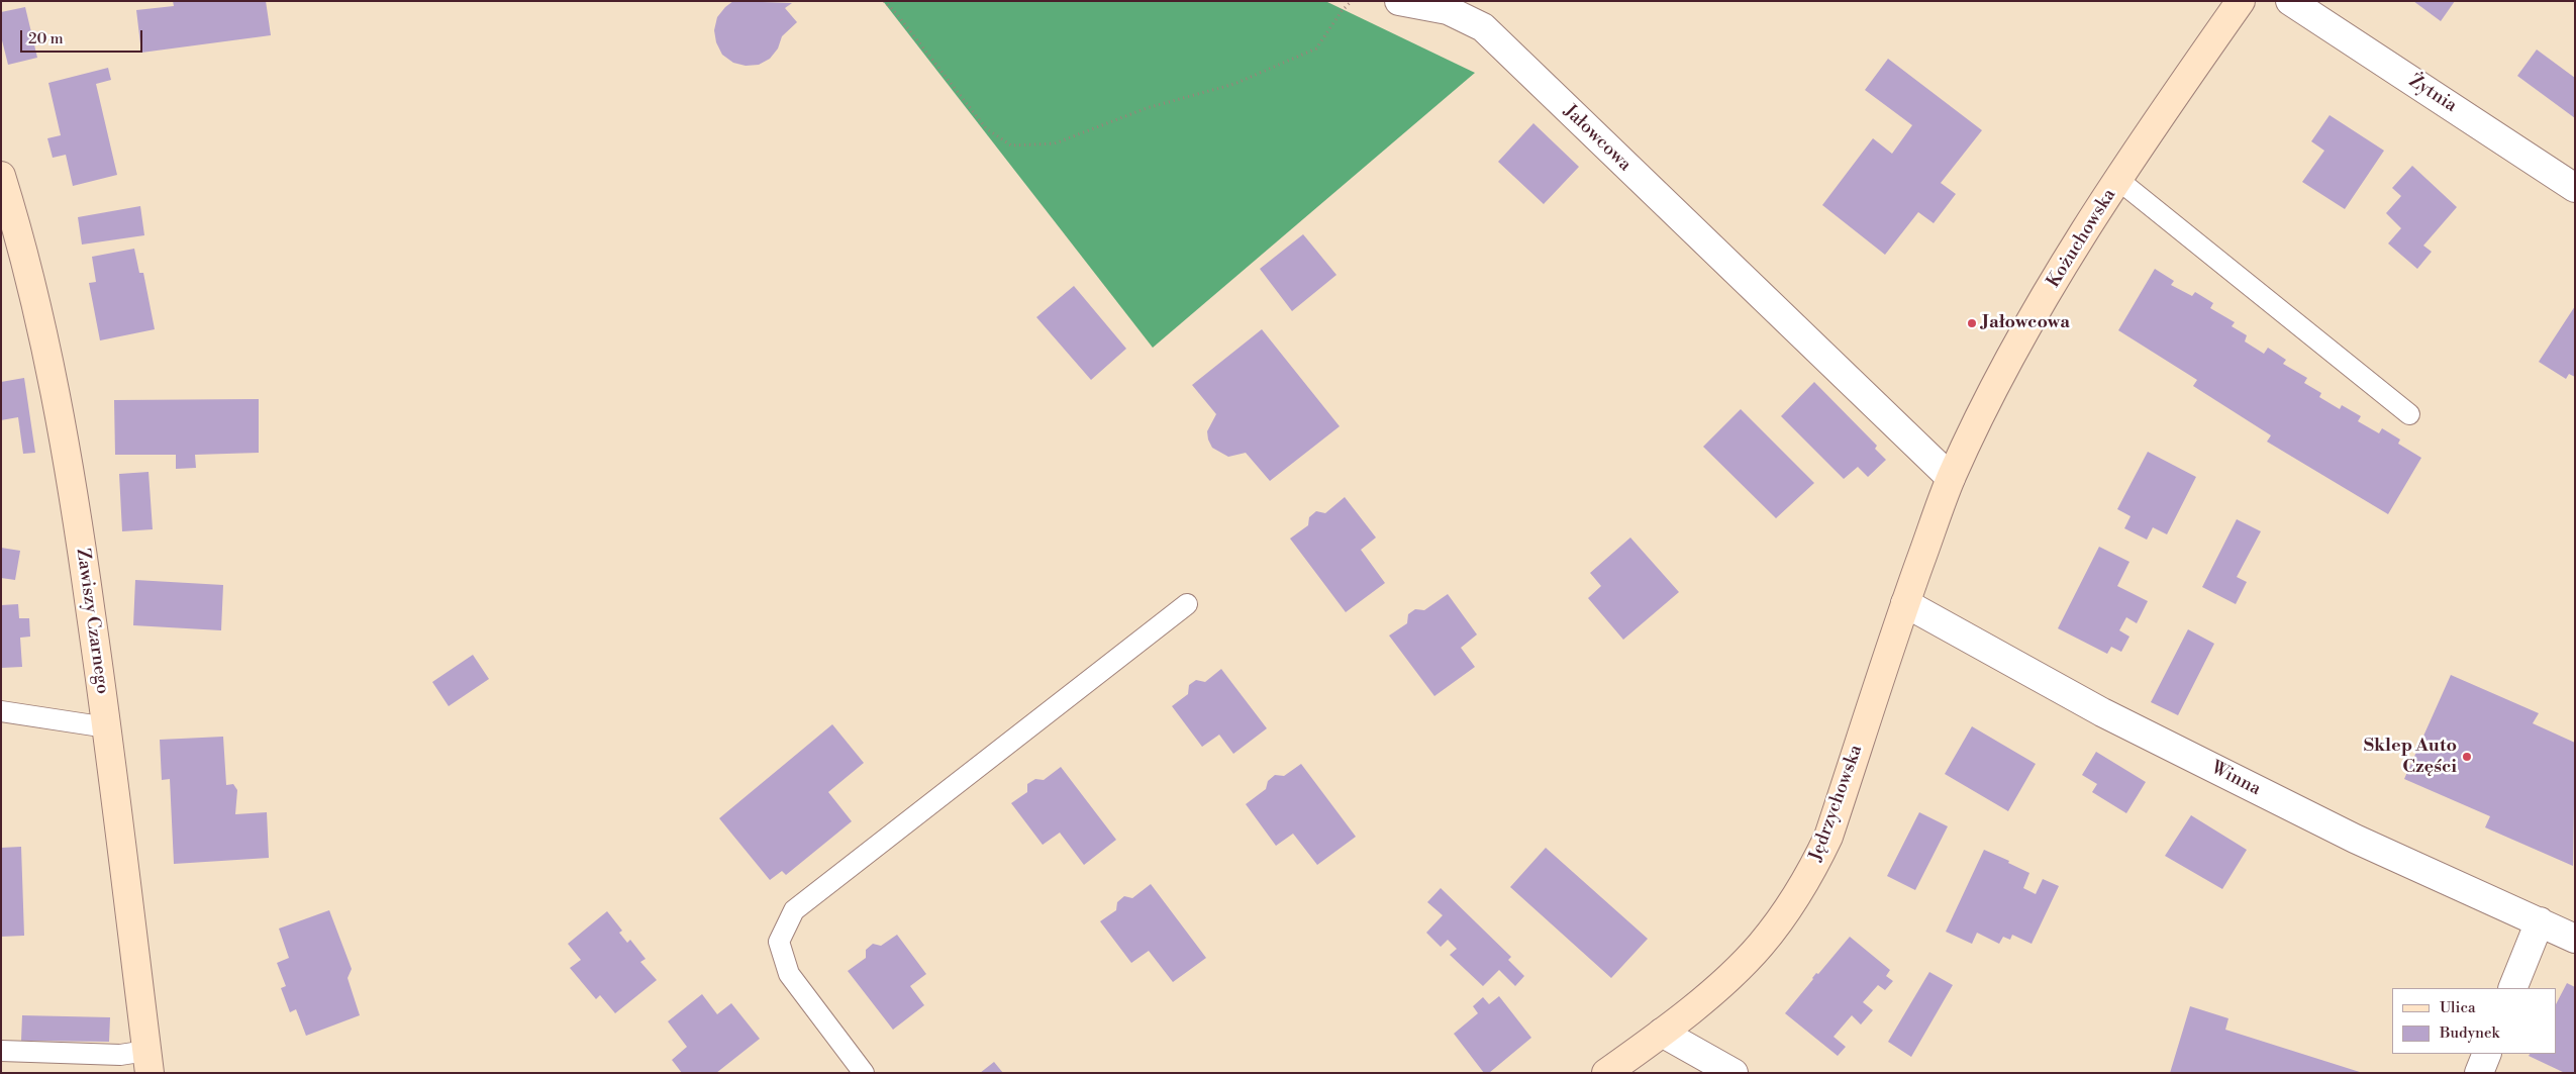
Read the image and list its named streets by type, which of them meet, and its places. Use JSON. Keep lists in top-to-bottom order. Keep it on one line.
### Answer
{"streets":{"main road":["Kożuchowska","Zawiszy Czarnego","Jędrzychowska"],"street":["Żytnia","Jałowcowa","Winna"]},"crossings":[["Jałowcowa","Kożuchowska"],["Kożuchowska","Winna"],["Kożuchowska","Jędrzychowska"],["Winna","Jędrzychowska"]],"places":["Jałowcowa","Sklep Auto Części"],"legend":["Ulica","Budynek"],"scale_bar":"20 m"}
